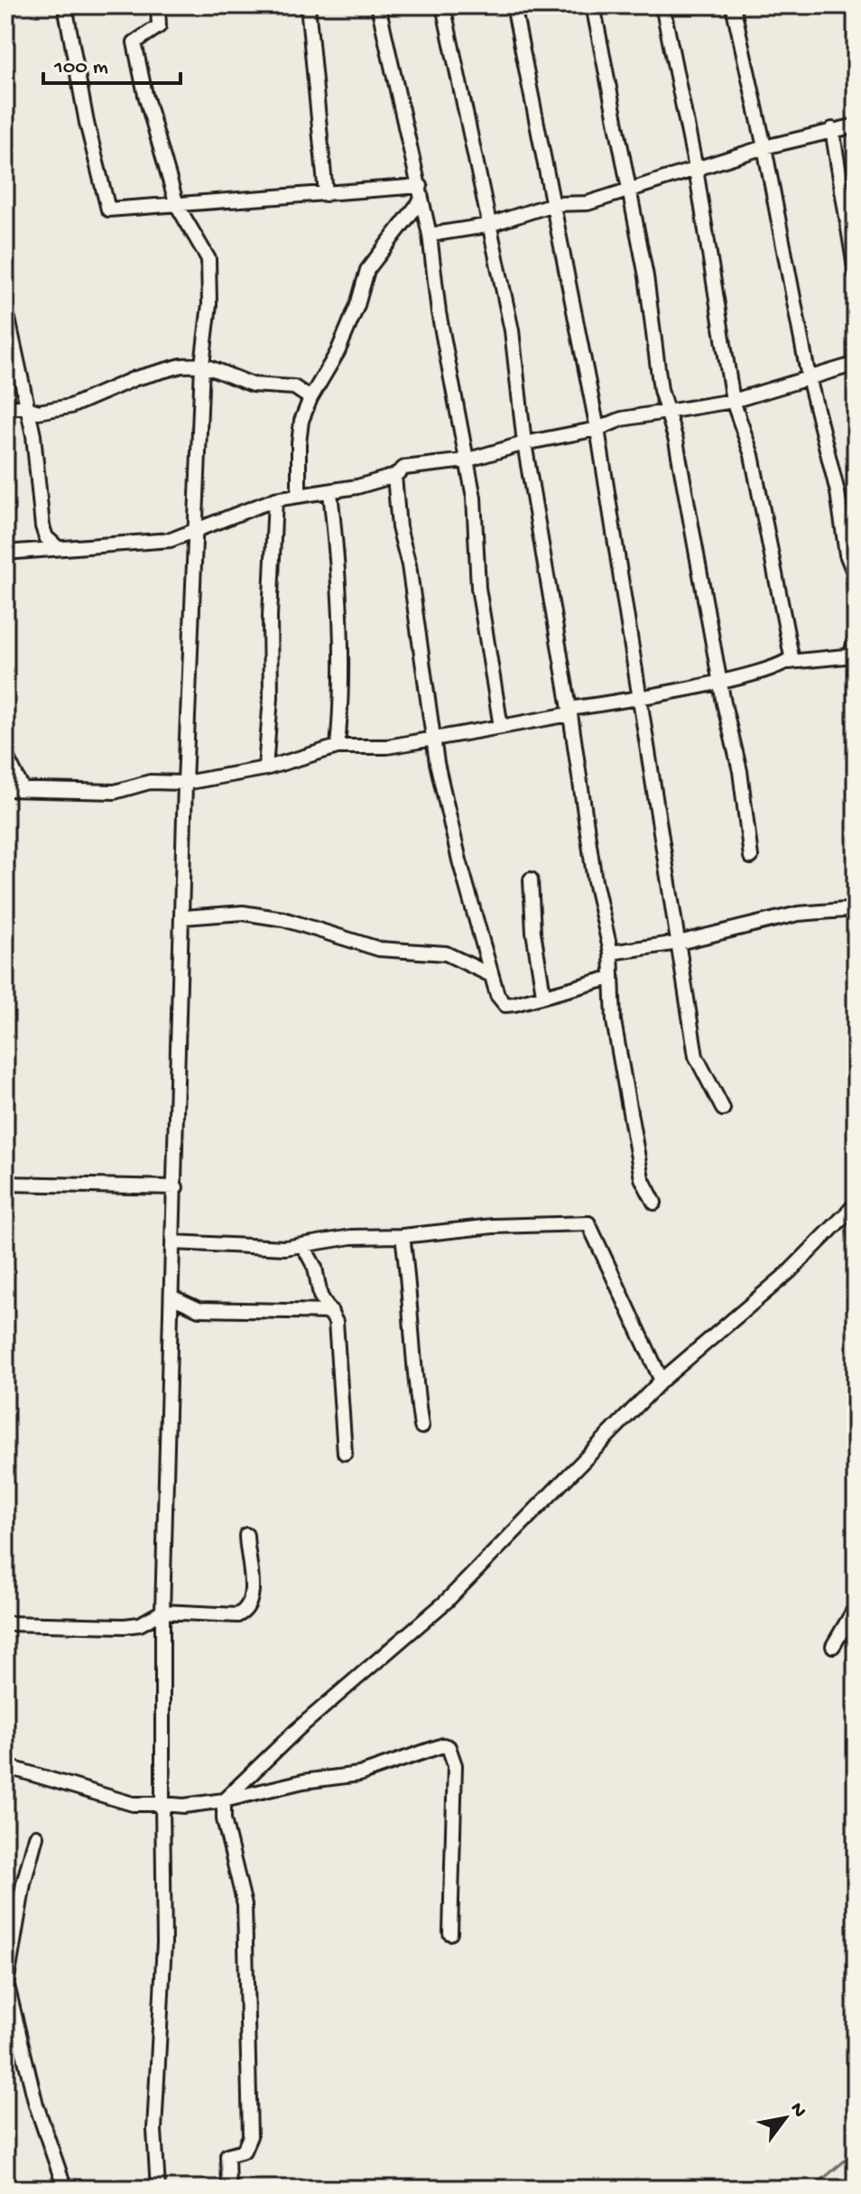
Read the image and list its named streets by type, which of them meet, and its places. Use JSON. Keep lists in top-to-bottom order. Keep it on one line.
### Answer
{"scale_bar":"100 m","north":"top right"}
